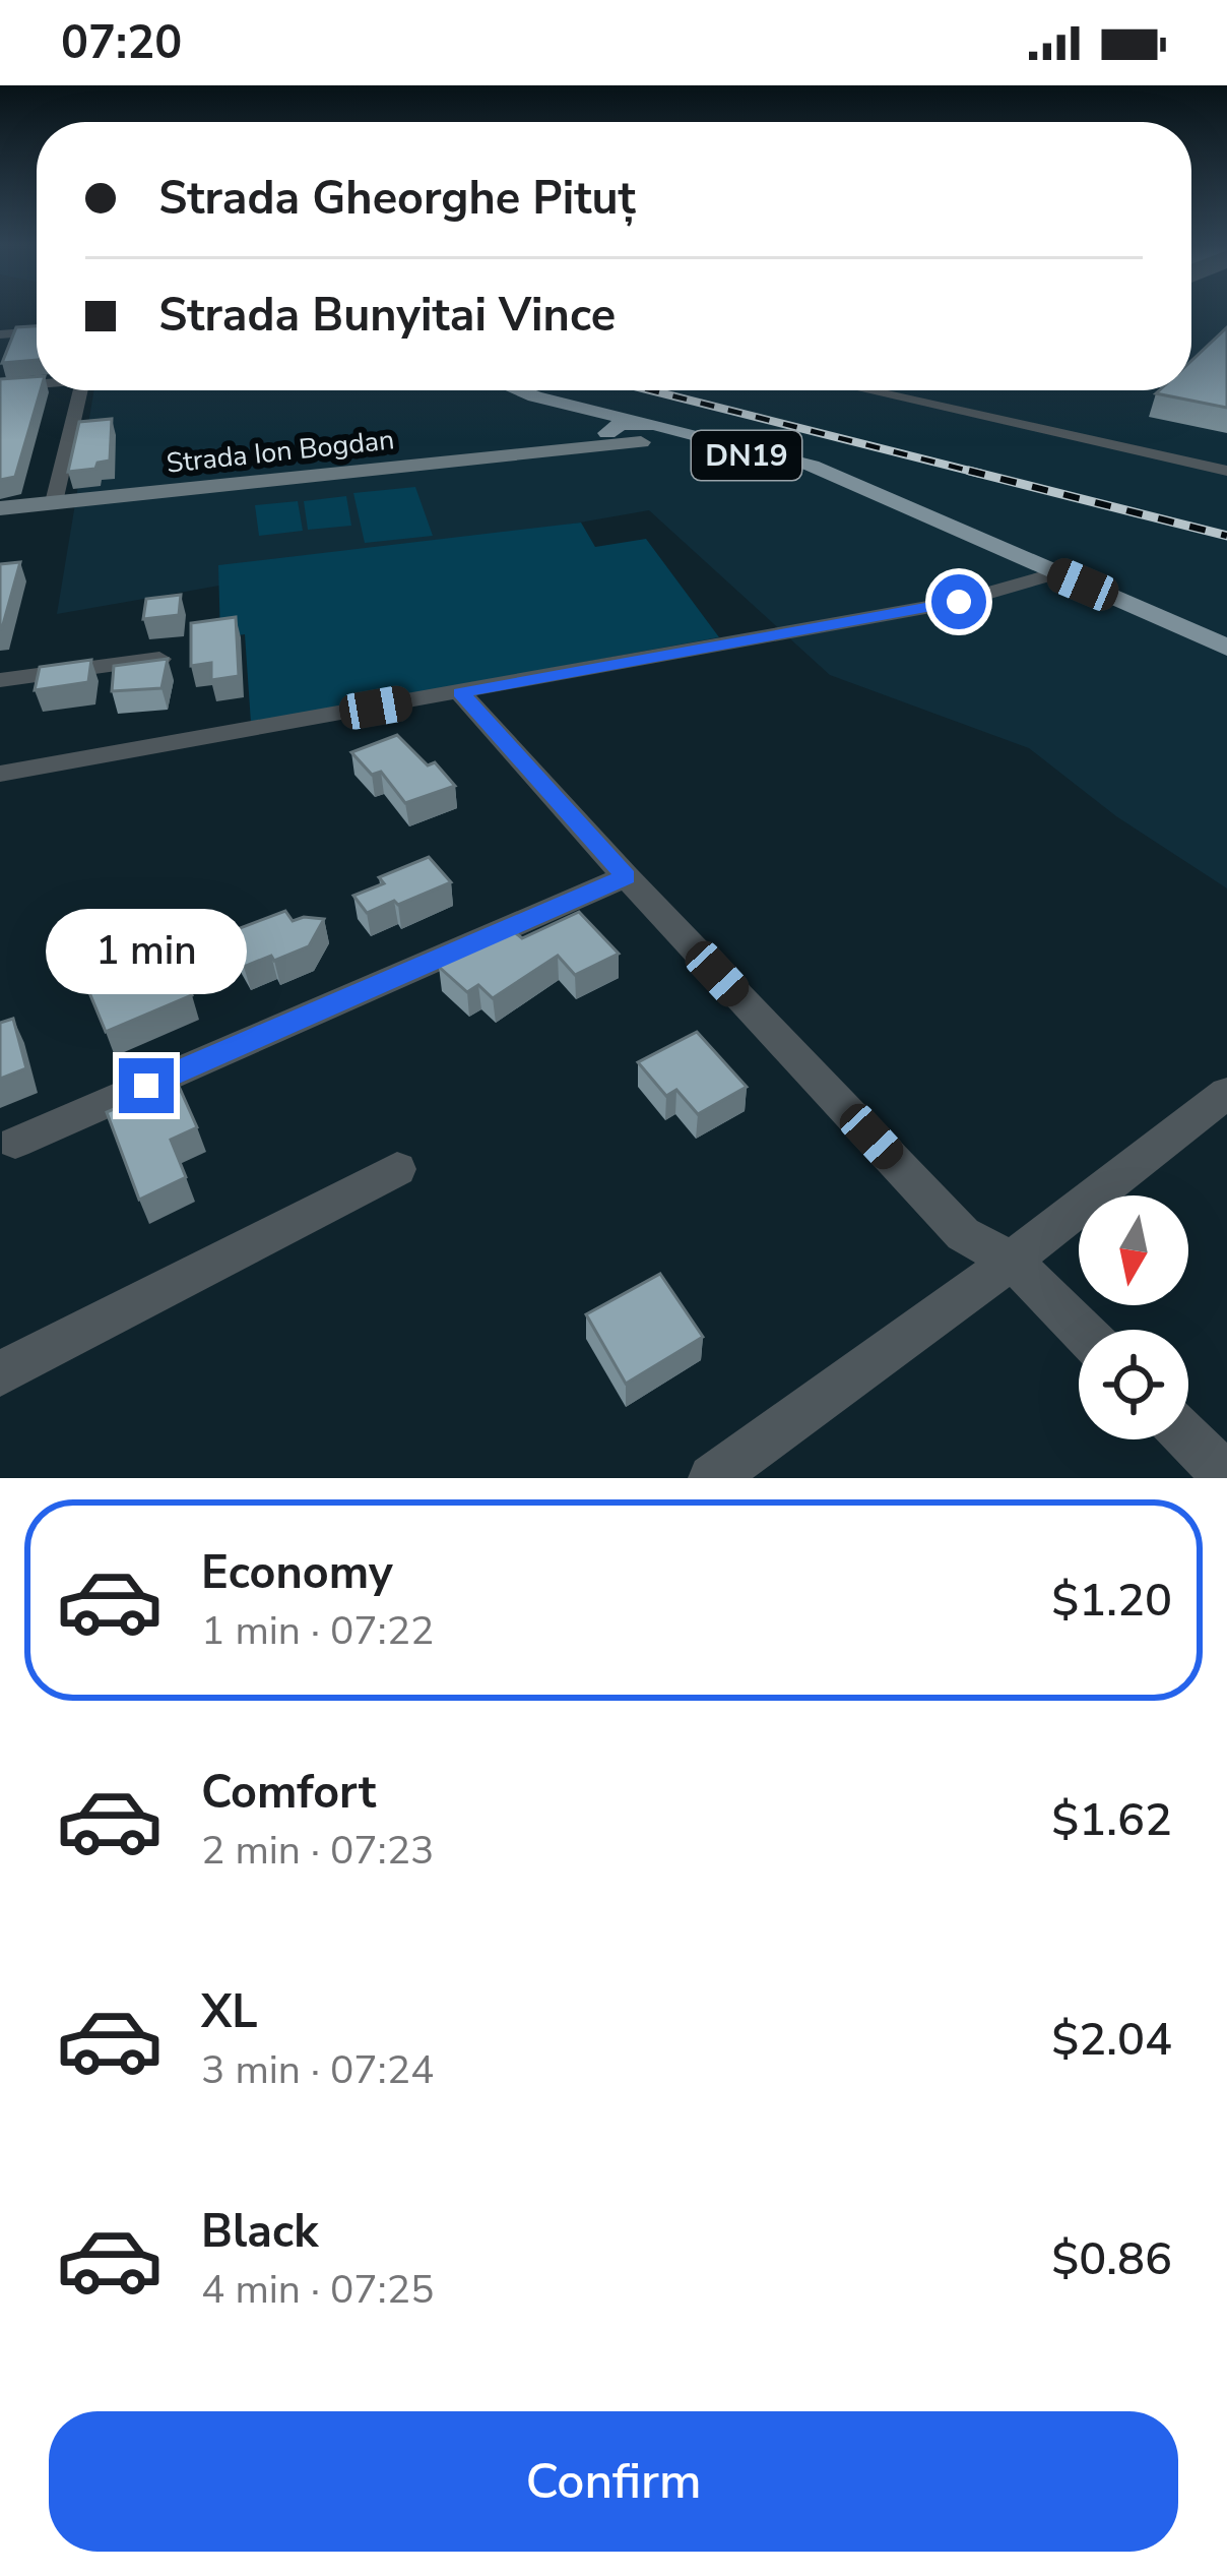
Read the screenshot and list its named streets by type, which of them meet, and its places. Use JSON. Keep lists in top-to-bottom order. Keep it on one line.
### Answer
{"streets":{"main road":["Strada Ion Bogdan","DN19"]},"crossings":[["Strada Ion Bogdan","DN19"]],"north":"bottom","page":{"status":"07:20","banner":["Strada Gheorghe Pituț","Strada Bunyitai Vince"],"bubble":"1 min","list":[{"name":"Economy","note":"1 min · 07:22","value":"$1.20"},{"name":"Comfort","note":"2 min · 07:23","value":"$1.62"},{"name":"XL","note":"3 min · 07:24","value":"$2.04"},{"name":"Black","note":"4 min · 07:25","value":"$0.86"}],"buttons":"Confirm"}}
